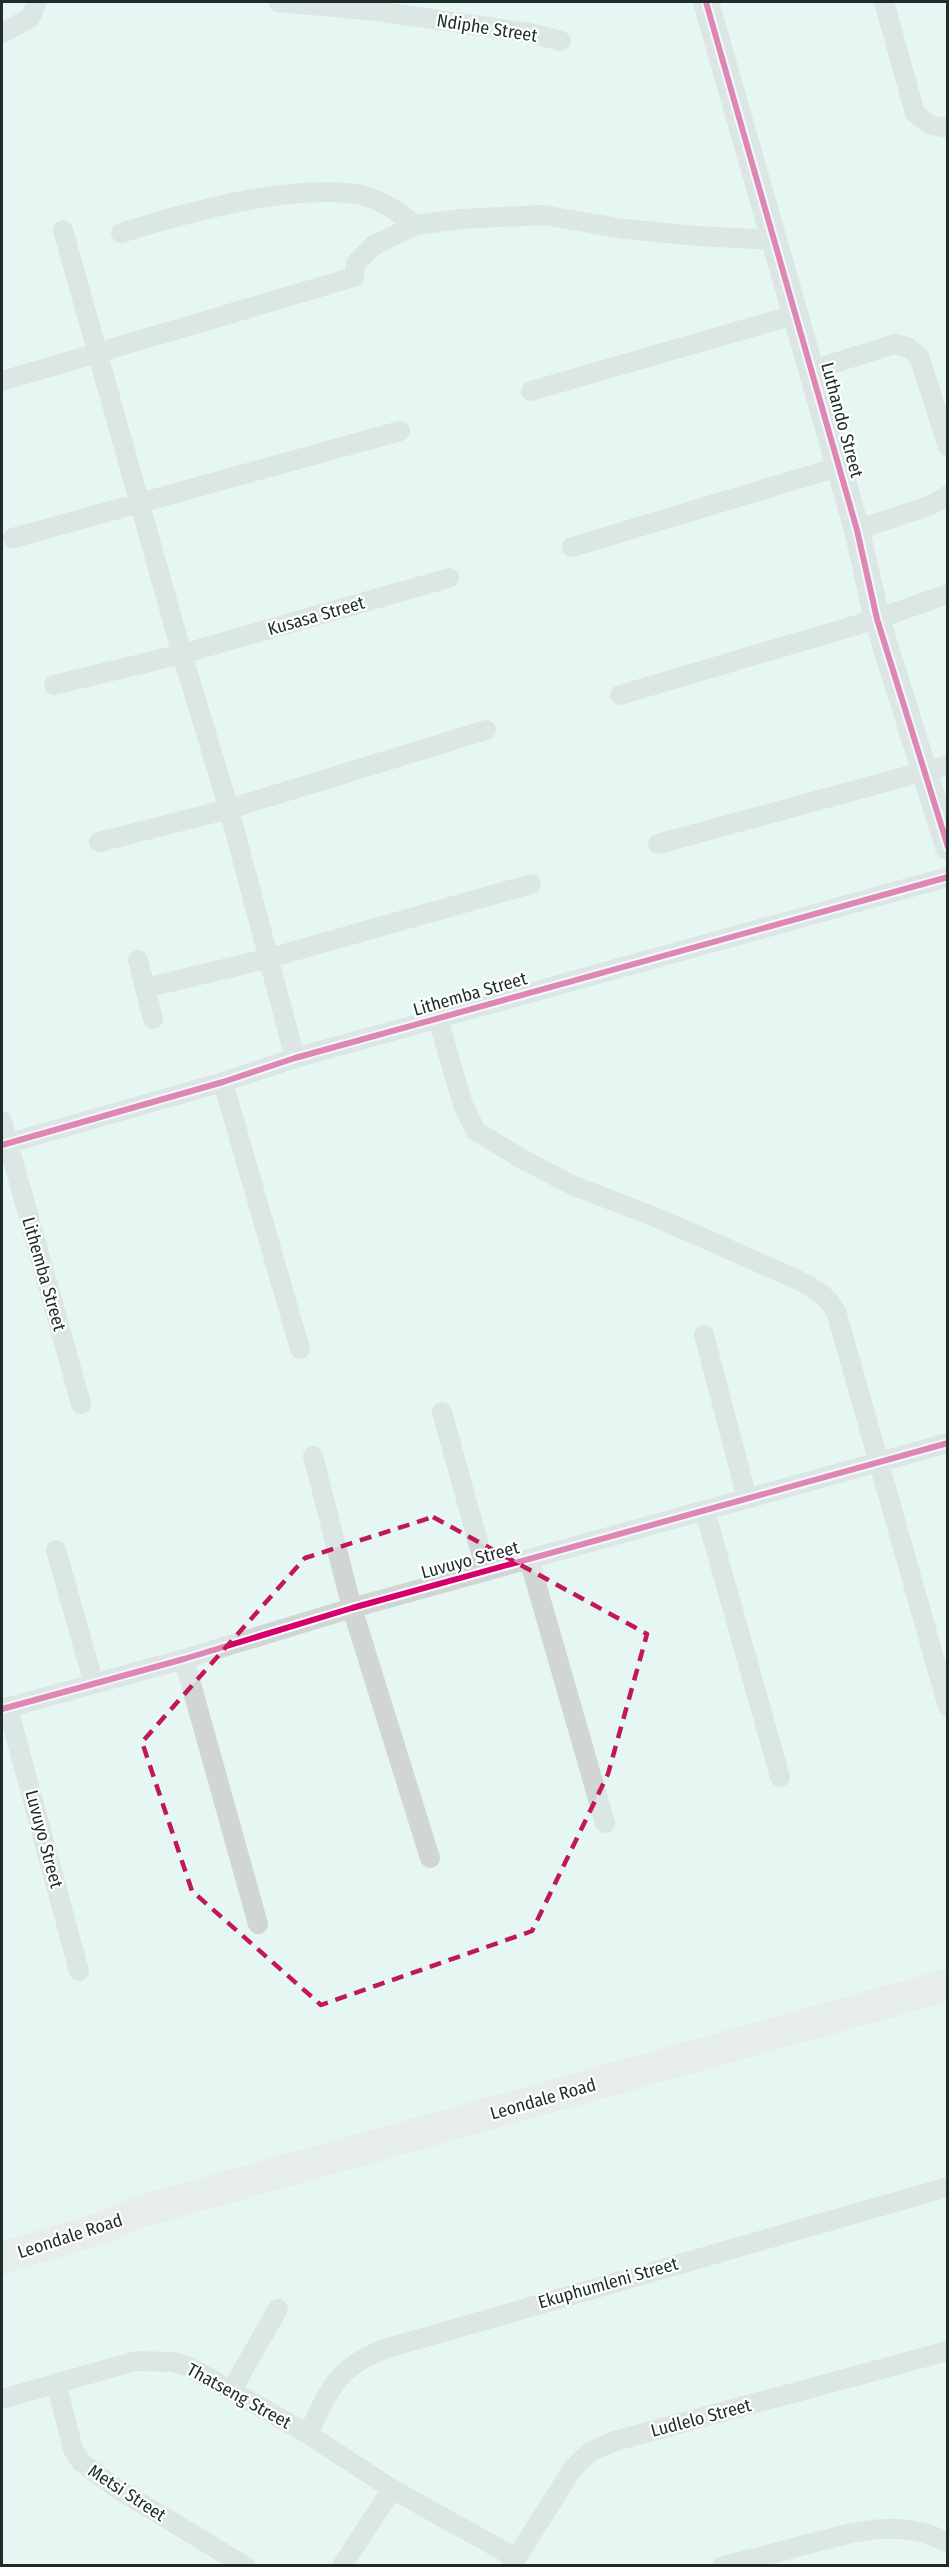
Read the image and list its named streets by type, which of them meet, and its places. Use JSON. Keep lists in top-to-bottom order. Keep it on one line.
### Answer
{"streets":{"main road":["Leondale Road"],"street":["Ndiphe Street","Luthando Street","Kusasa Street","Lithemba Street","Luvuyo Street","Ekuphumleni Street","Thatseng Street","Ludlelo Street","Metsi Street"]},"crossings":[["Lithemba Street","Luvuyo Street"],["Ekuphumleni Street","Thatseng Street"],["Thatseng Street","Ludlelo Street"],["Thatseng Street","Metsi Street"]]}
